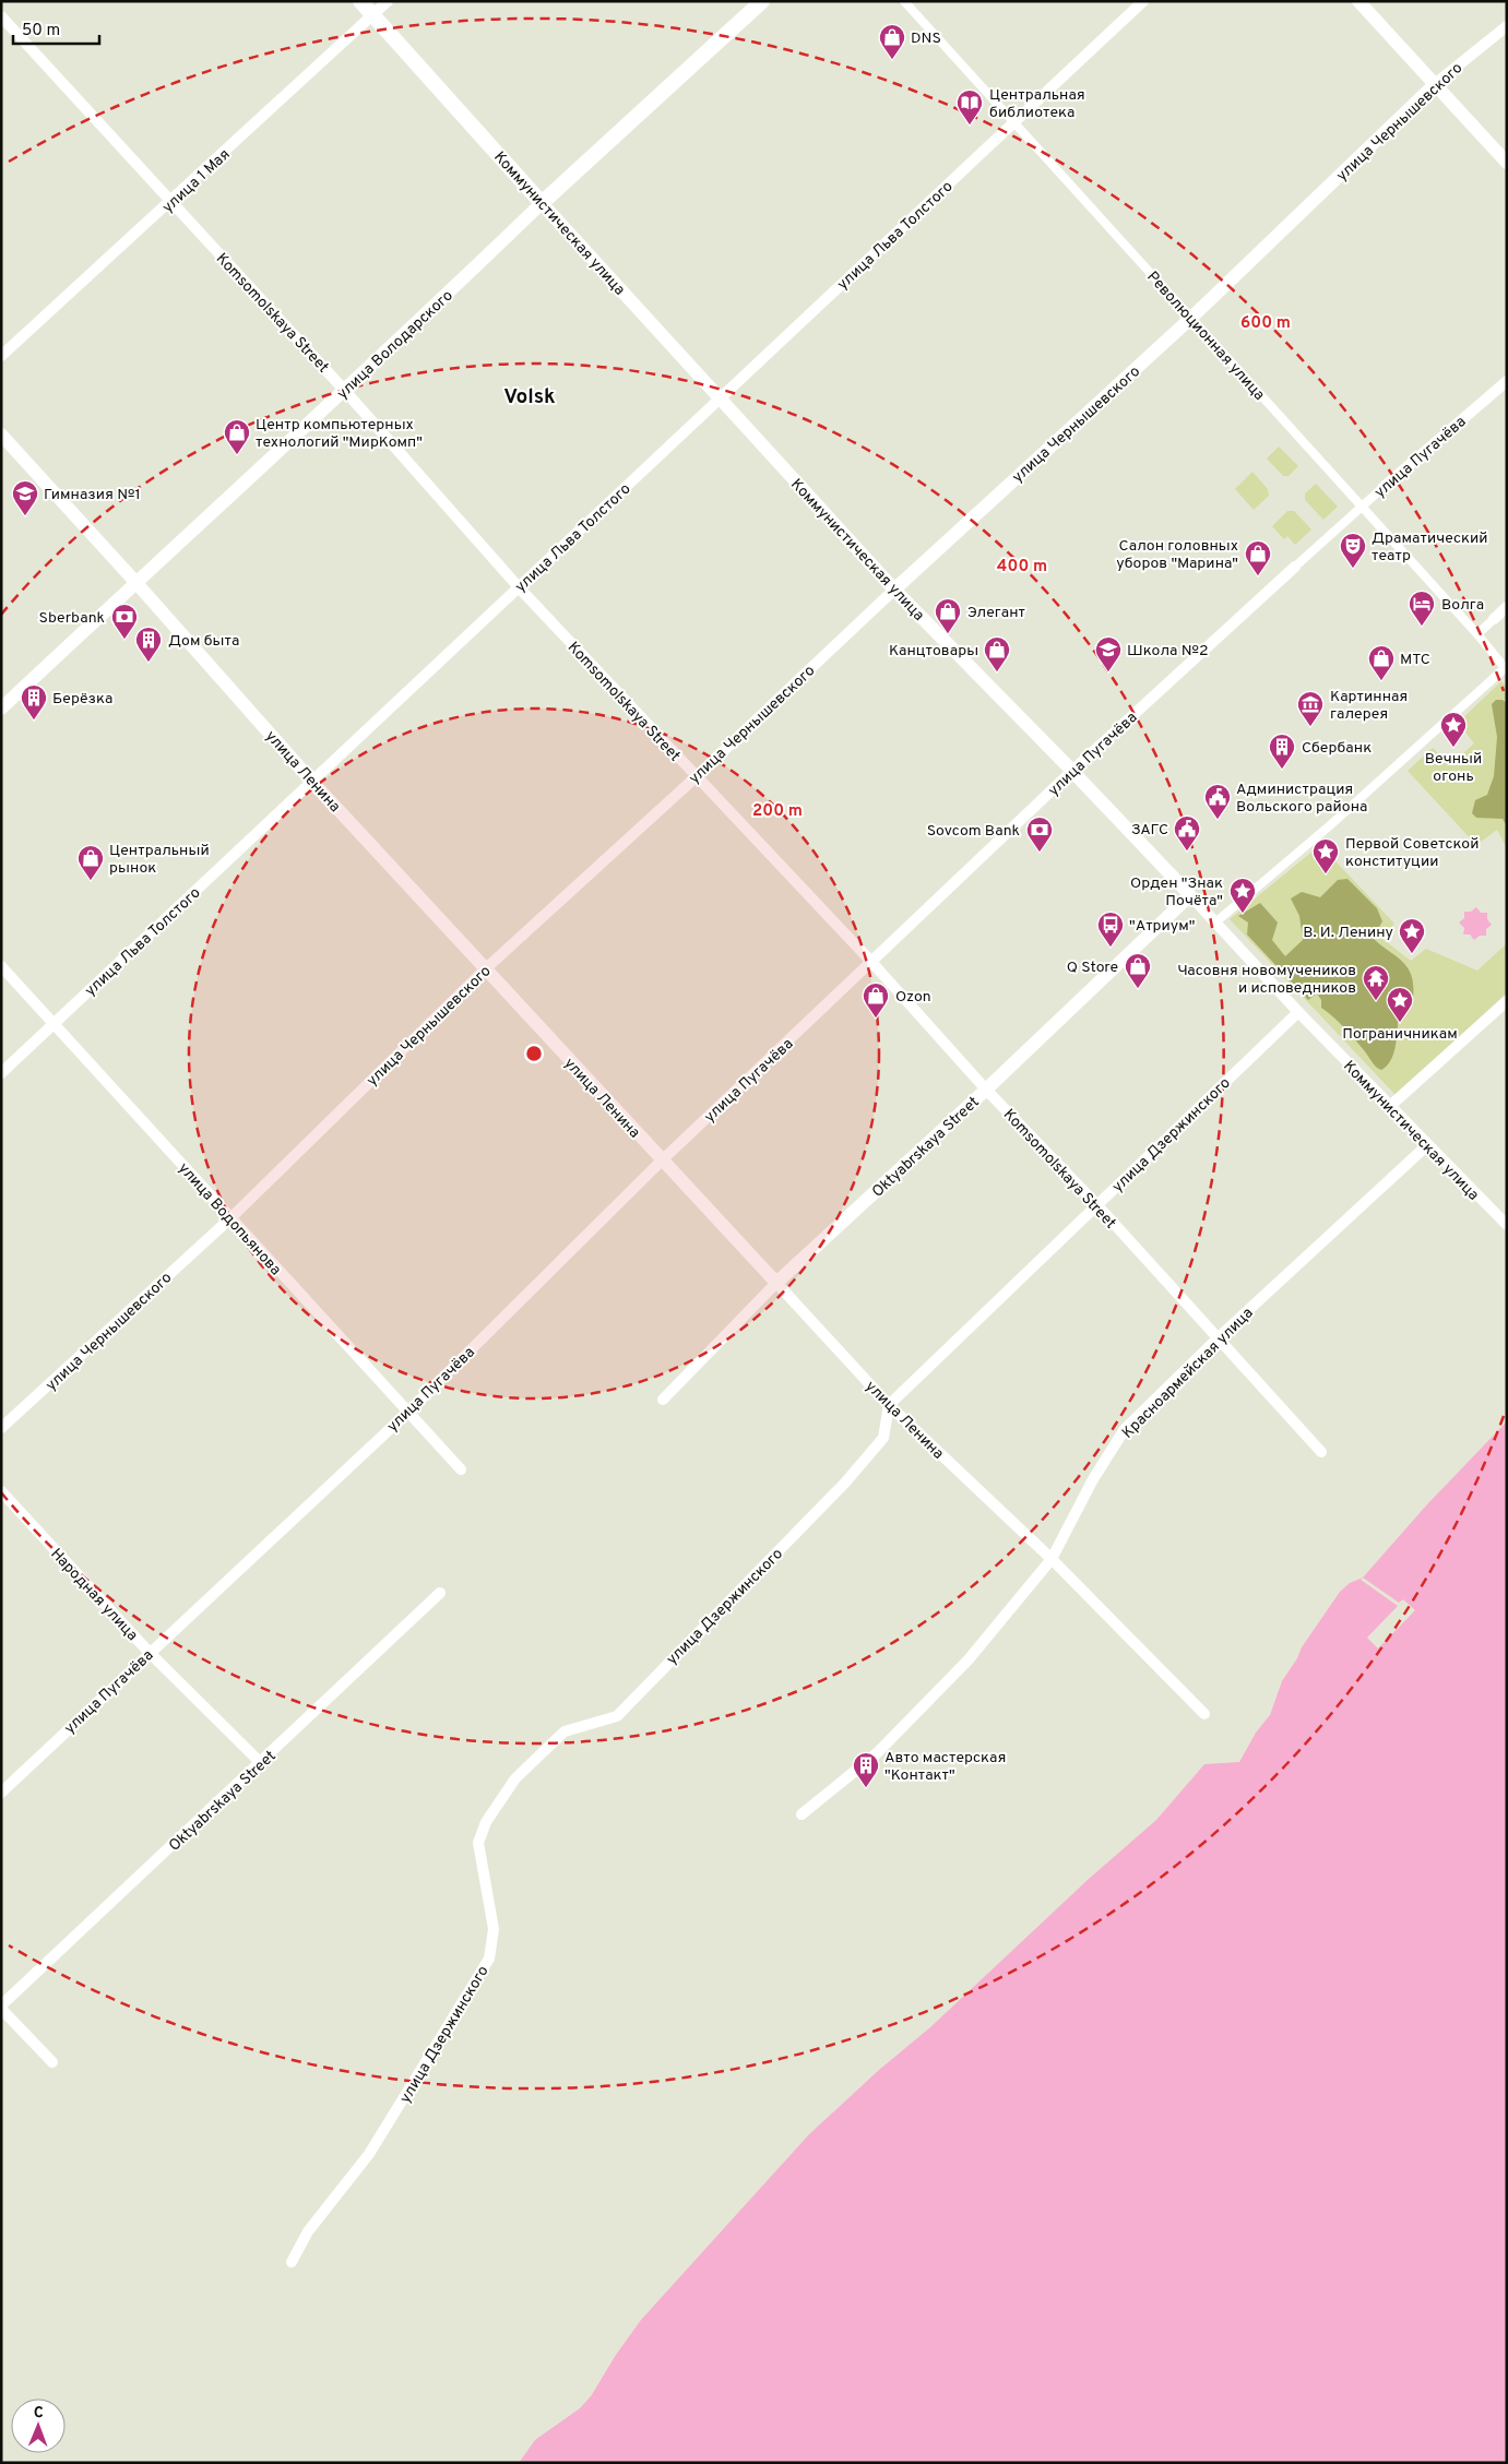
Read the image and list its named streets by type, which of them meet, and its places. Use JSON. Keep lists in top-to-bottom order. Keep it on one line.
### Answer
{"streets":{"main road":["Коммунистическая улица","улица Володарского"],"street":["улица Чернышевского","улица 1 Мая","улица Льва Толстого","Komsomolskaya Street","Революционная улица","улица Пугачёва","улица Ленина","улица Дзержинского","Oktyabrskaya Street","улица Водопьянова","Красноармейская улица","Народная улица"]},"crossings":[["улица Чернышевского","Коммунистическая улица"],["улица Чернышевского","Komsomolskaya Street"],["улица Чернышевского","Революционная улица"],["улица Чернышевского","улица Ленина"],["улица Чернышевского","улица Водопьянова"],["улица 1 Мая","Коммунистическая улица"],["улица 1 Мая","Komsomolskaya Street"],["Коммунистическая улица","улица Льва Толстого"],["Коммунистическая улица","улица Володарского"],["Коммунистическая улица","улица Пугачёва"],["Коммунистическая улица","улица Дзержинского"],["Коммунистическая улица","Oktyabrskaya Street"],["Коммунистическая улица","Красноармейская улица"],["улица Льва Толстого","Komsomolskaya Street"],["улица Льва Толстого","Революционная улица"],["улица Льва Толстого","улица Ленина"],["улица Льва Толстого","улица Водопьянова"],["Komsomolskaya Street","улица Володарского"],["Komsomolskaya Street","улица Пугачёва"],["Komsomolskaya Street","улица Дзержинского"],["Komsomolskaya Street","Oktyabrskaya Street"],["Komsomolskaya Street","Красноармейская улица"],["Революционная улица","улица Пугачёва"],["улица Володарского","улица Ленина"],["улица Пугачёва","улица Ленина"],["улица Пугачёва","улица Водопьянова"],["улица Пугачёва","Народная улица"],["улица Ленина","улица Дзержинского"],["улица Ленина","Oktyabrskaya Street"],["улица Ленина","Красноармейская улица"],["Oktyabrskaya Street","Народная улица"]],"districts":["Volsk"],"places":{"shop":["DNS","Центр компьютерных технологий \"МирКомп\"","Салон головных уборов \"Марина\"","Элегант","Канцтовары","МТС","Центральный рынок","Q Store","Ozon"],"library":["Центральная библиотека"],"school or university":["Гимназия №1","Школа №2"],"theatre":["Драматический театр"],"hotel":["Волга"],"bank":["Sberbank","Sovcom Bank"],"building":["Дом быта","Берёзка","Сбербанк","Авто мастерская \"Контакт\""],"museum":["Картинная галерея"],"place":["Вечный огонь","Первой Советской конституции","Орден \"Знак Почёта\"","В. И. Ленину","Пограничникам"],"public building":["Администрация Вольского района","ЗАГС"],"bus stop":["\"Атриум\""],"temple":["Часовня новомучеников и исповедников"]},"scale_bar":"50 m","north":"top","rings":["600 m","400 m","200 m"]}
